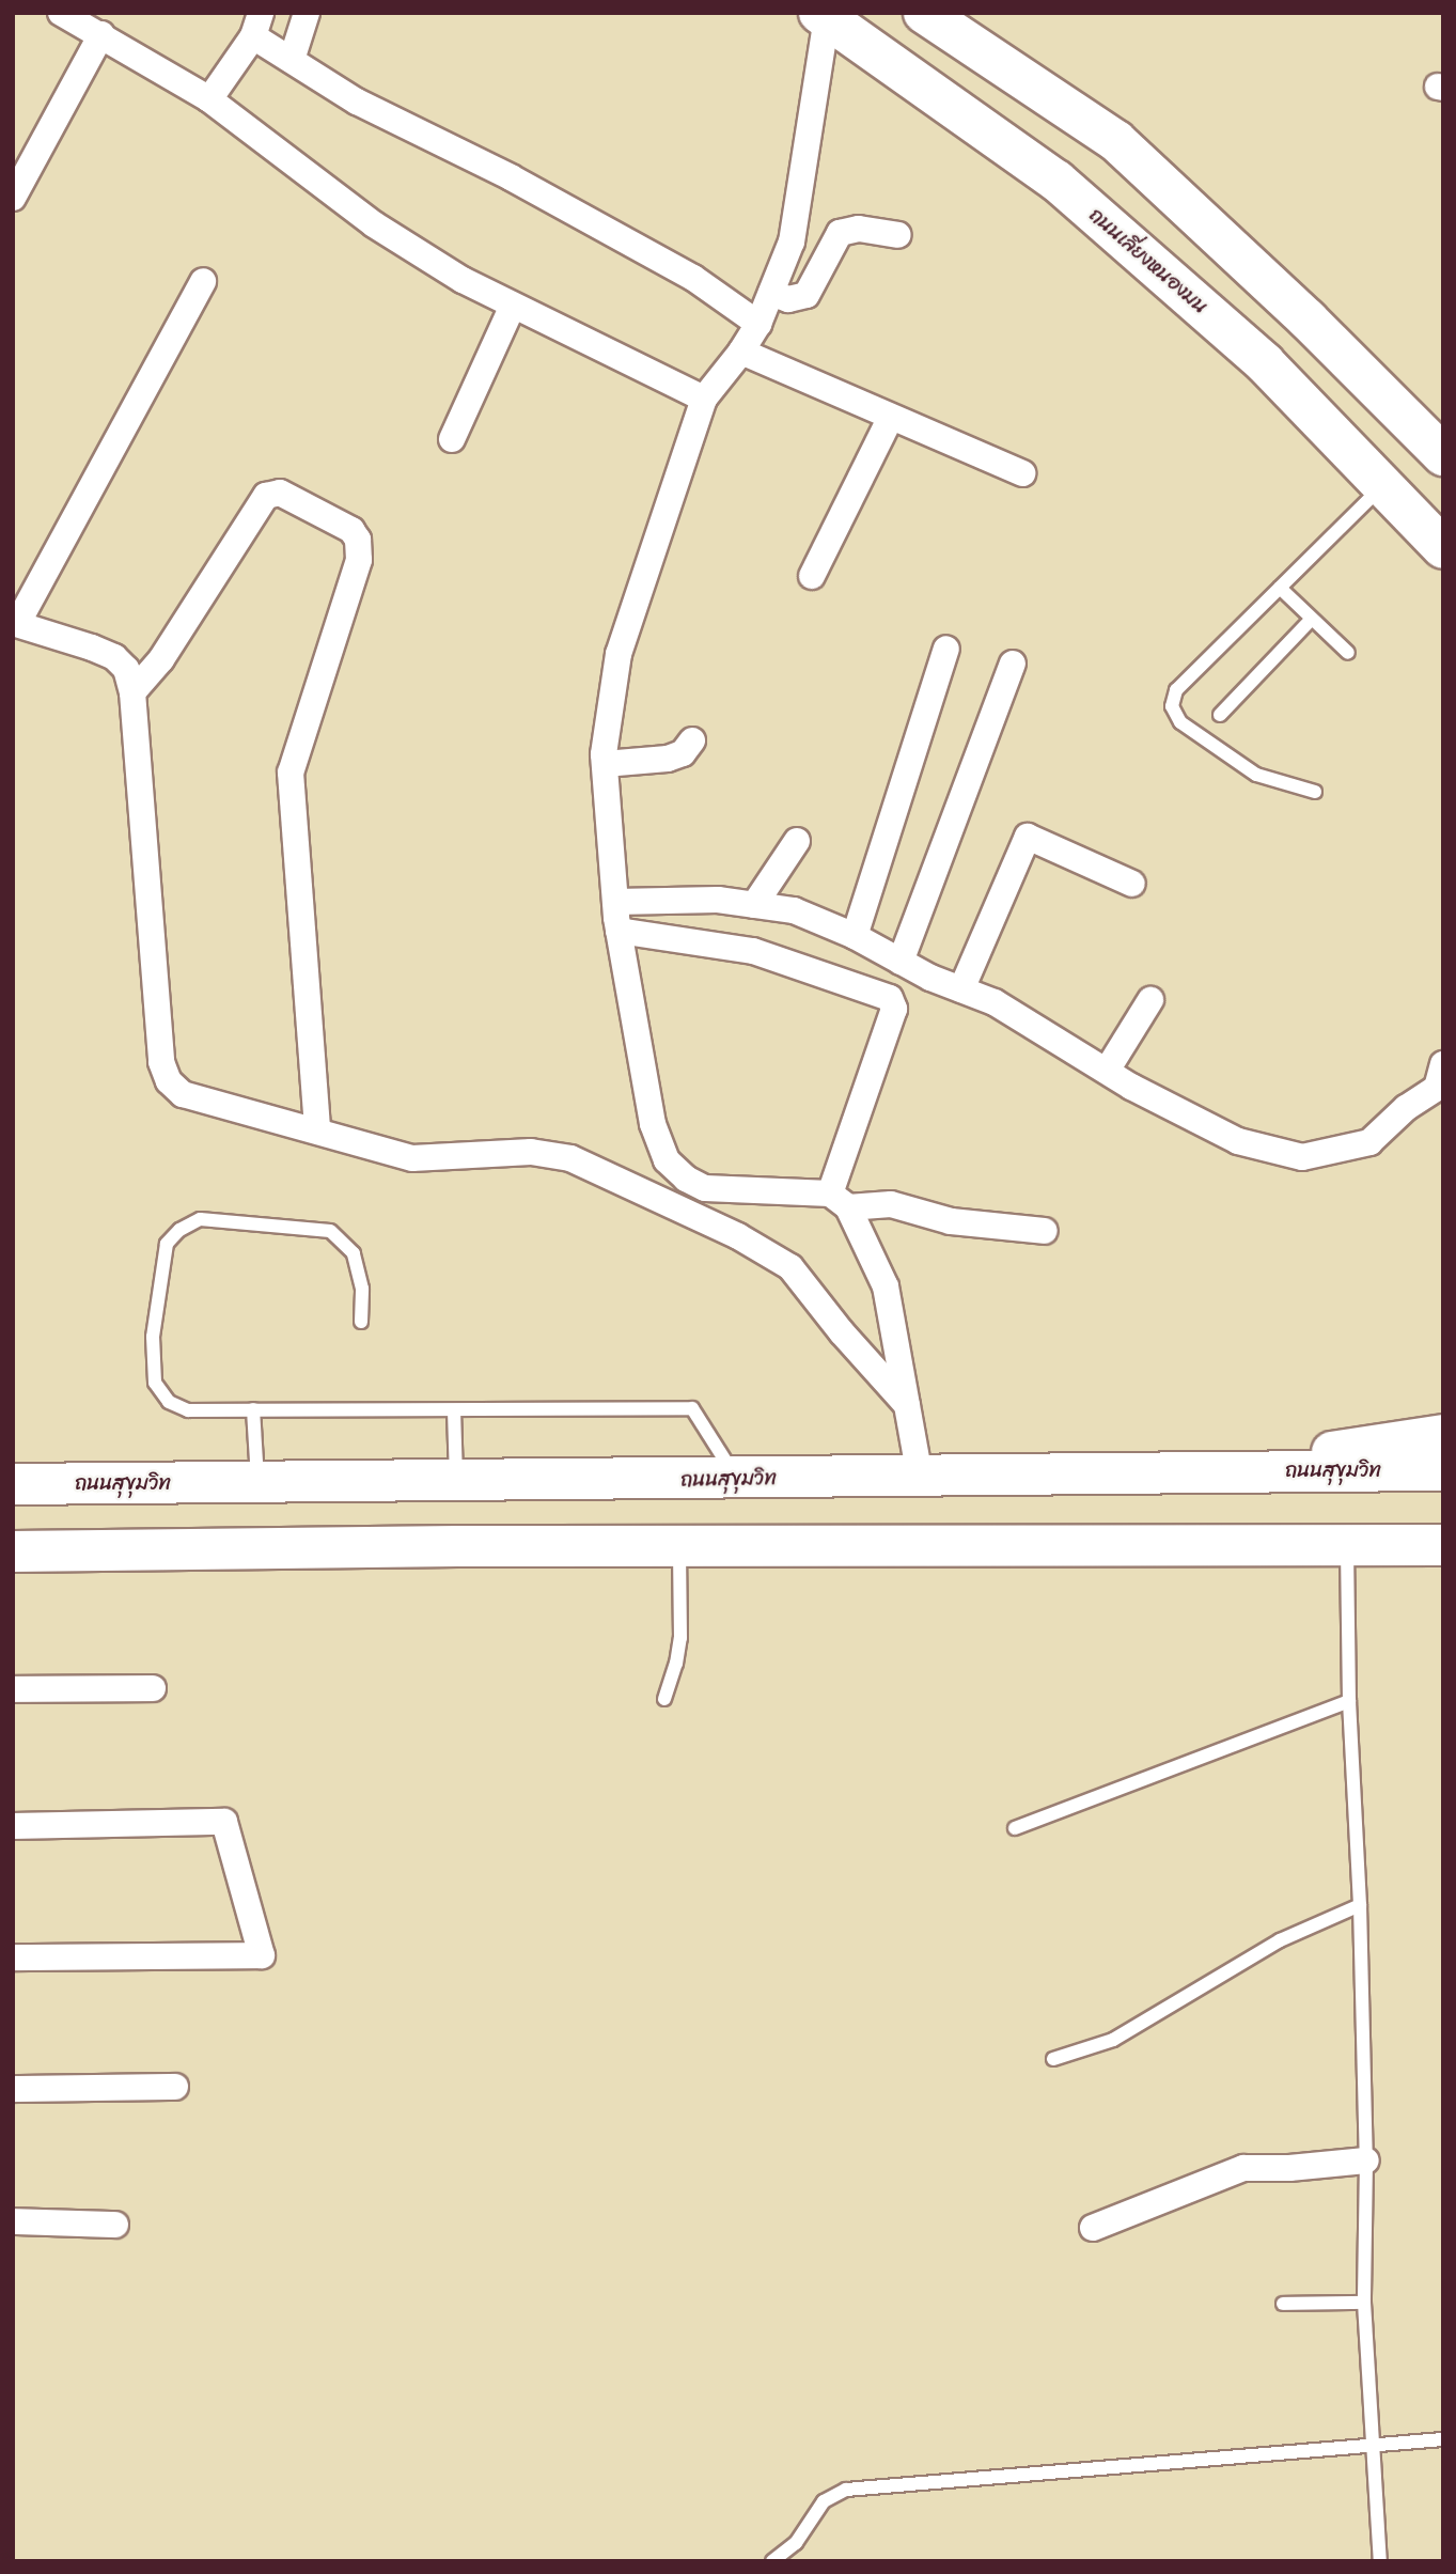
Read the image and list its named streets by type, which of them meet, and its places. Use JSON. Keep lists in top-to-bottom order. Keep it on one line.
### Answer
{"streets":{"main road":["ถนนเลี่ยงหนองมน","ถนนสุขุมวิท"]}}
